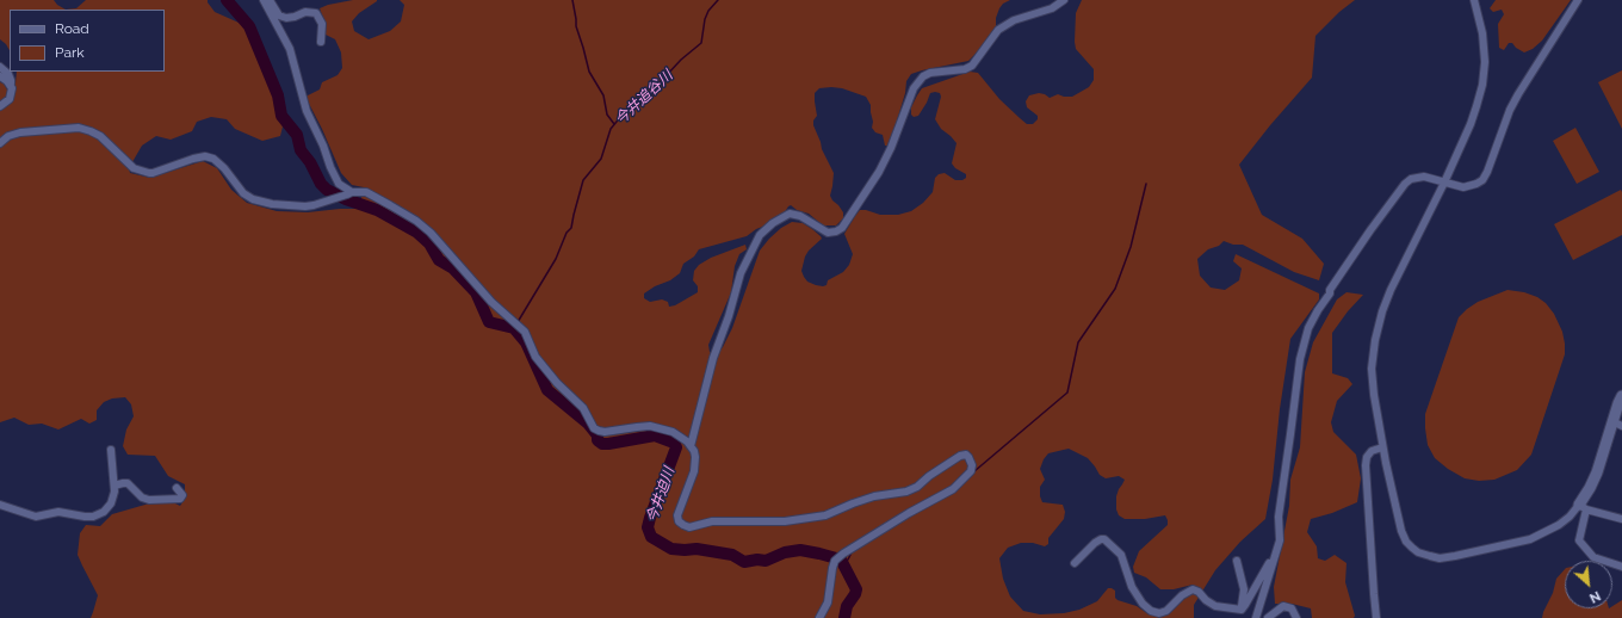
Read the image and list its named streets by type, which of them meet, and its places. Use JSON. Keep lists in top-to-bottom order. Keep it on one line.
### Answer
{"water":["今井追谷川","今井迫川"],"legend":["Road","Park"],"north":"bottom right"}
